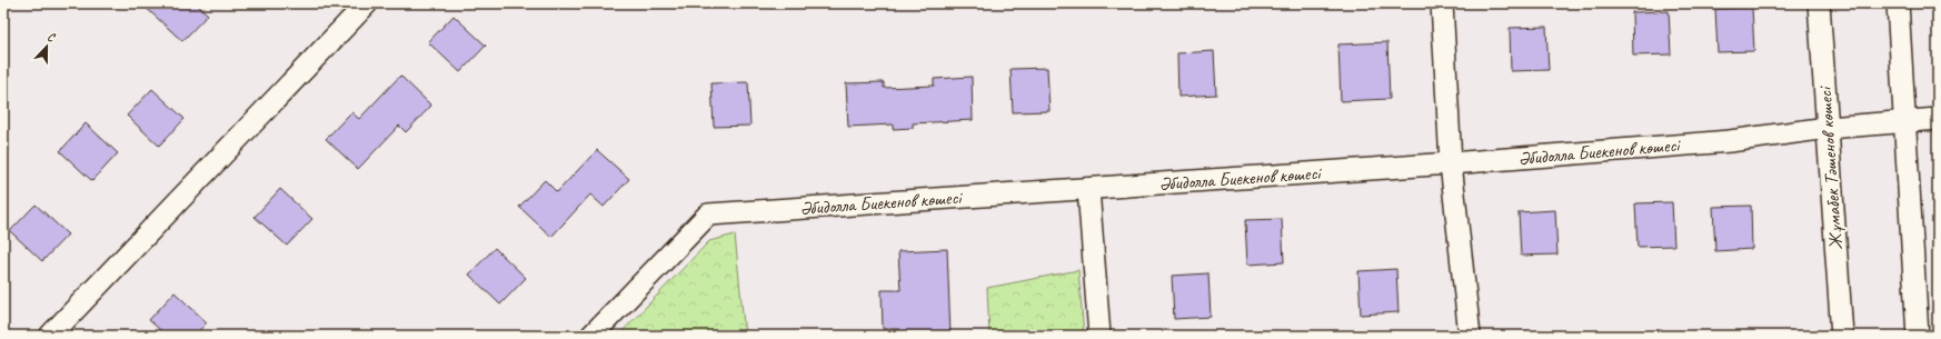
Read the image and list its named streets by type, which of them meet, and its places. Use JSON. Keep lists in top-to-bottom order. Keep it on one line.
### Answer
{"streets":{"street":["Әбидолла Биекенов көшесі","Жұмабек Тәшенов көшесі"]},"crossings":[["Әбидолла Биекенов көшесі","Жұмабек Тәшенов көшесі"]],"north":"top"}
